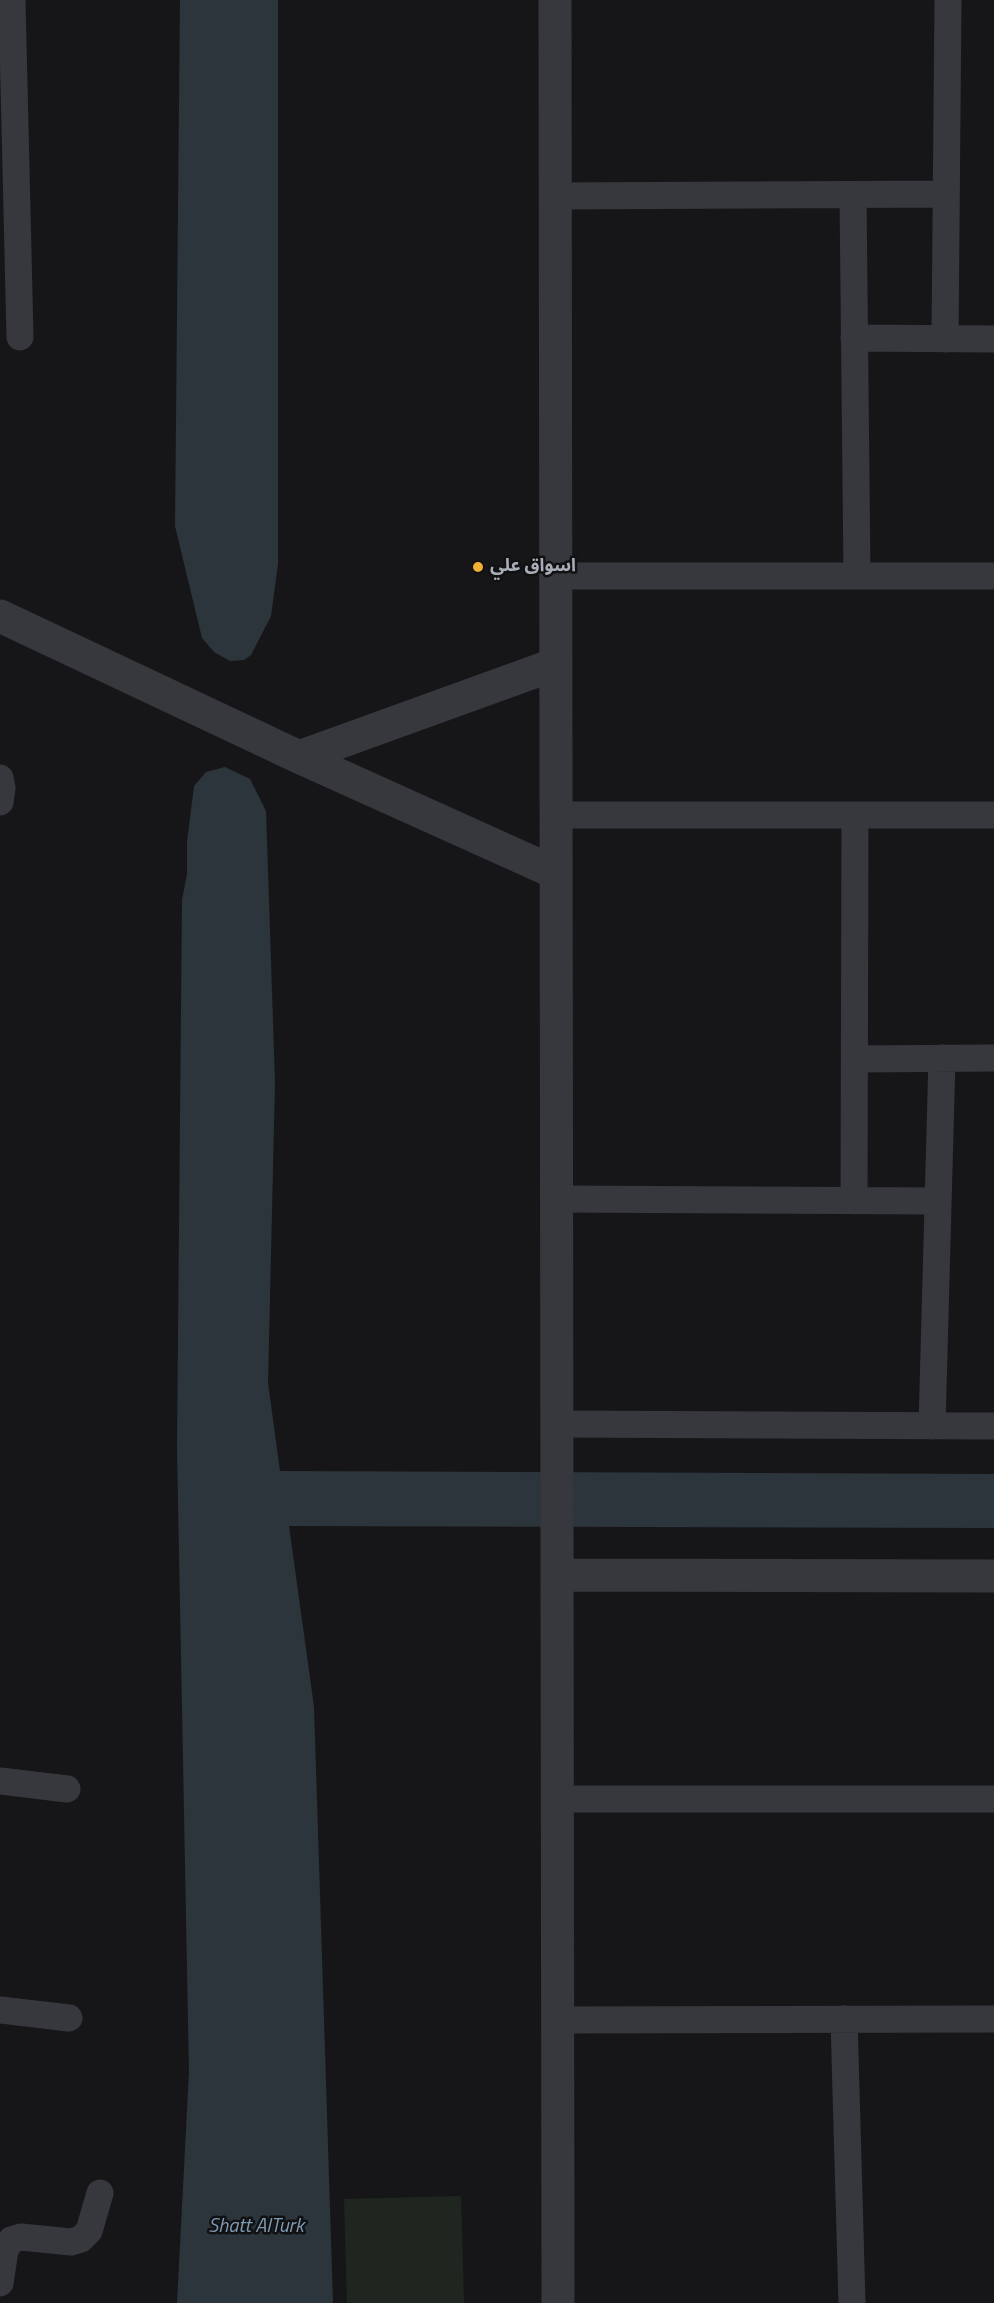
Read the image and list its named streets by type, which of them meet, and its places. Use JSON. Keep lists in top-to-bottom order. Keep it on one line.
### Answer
{"water":["Shatt AlTurk"],"places":["اسواق علي"]}
